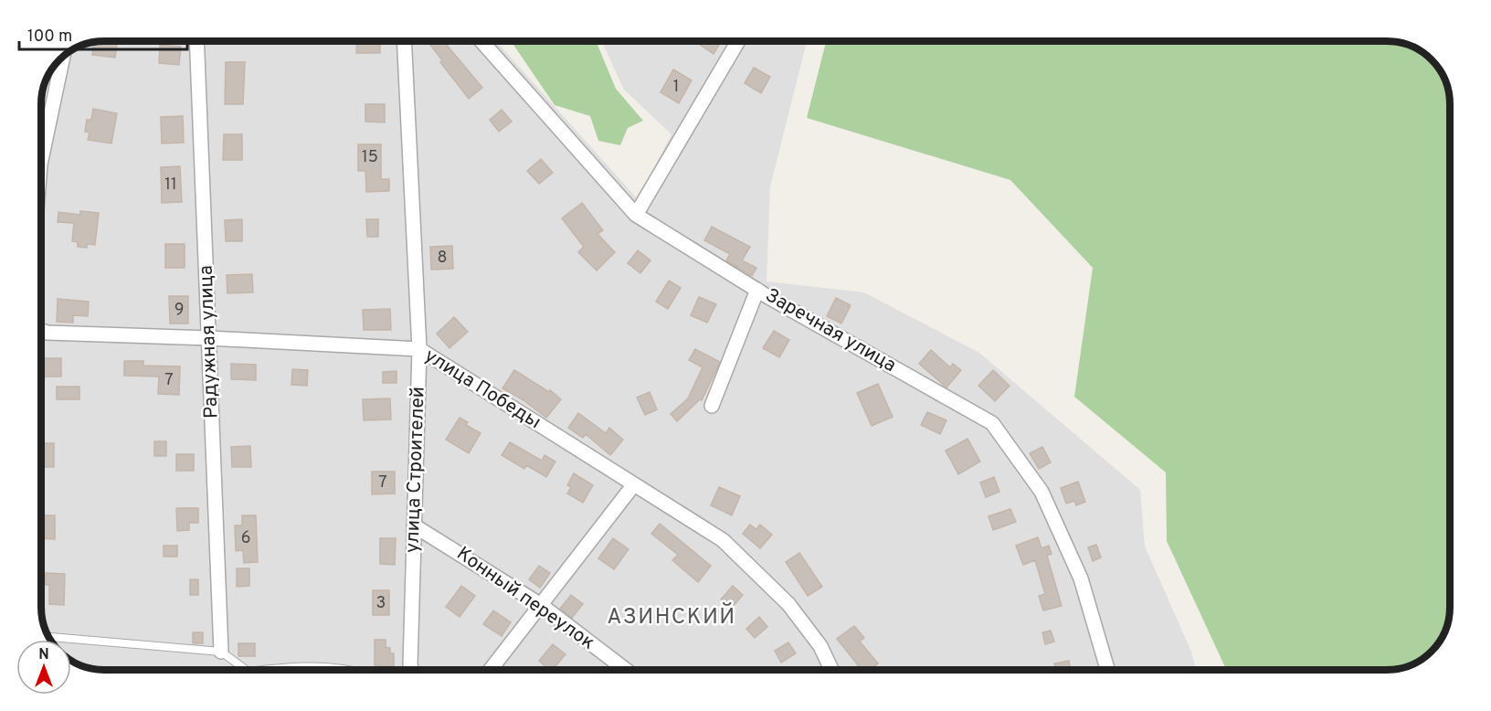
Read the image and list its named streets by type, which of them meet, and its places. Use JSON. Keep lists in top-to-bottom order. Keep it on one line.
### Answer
{"streets":{"street":["Заречная улица","Радужная улица","улица Победы","улица Строителей","Конный переулок"]},"crossings":[["Радужная улица","улица Победы"],["улица Победы","улица Строителей"],["улица Строителей","Конный переулок"]],"districts":["АЗИНСКИЙ"],"house_numbers":["1","15","11","8","9","7","7","6","3"],"scale_bar":"100 m","north":"top"}
